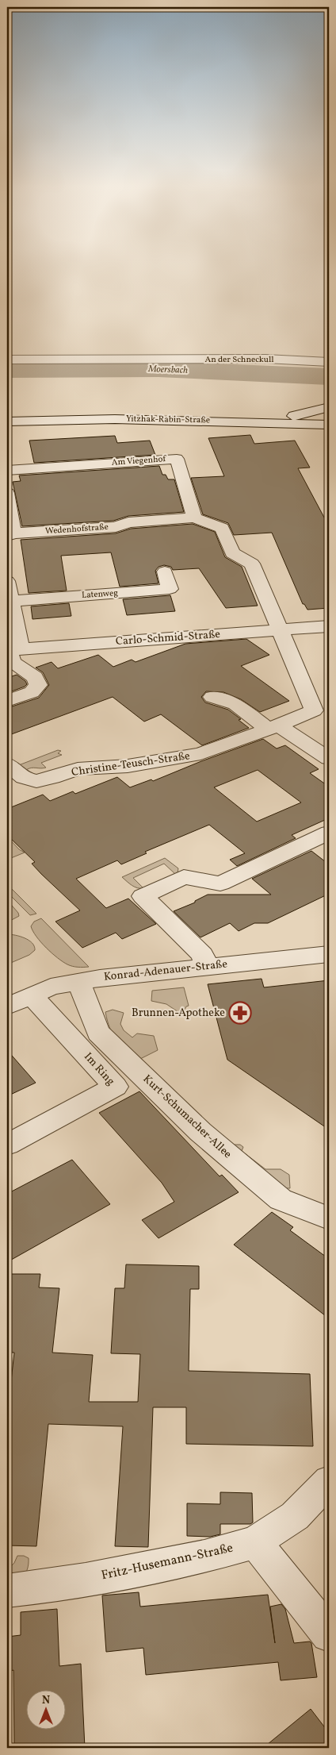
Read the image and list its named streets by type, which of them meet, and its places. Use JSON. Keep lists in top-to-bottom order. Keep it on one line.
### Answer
{"streets":{"street":["An der Schneckull","Yitzhak-Rabin-Straße","Am Viegenhof","Wedenhofstraße","Latenweg","Carlo-Schmid-Straße","Christine-Teusch-Straße","Konrad-Adenauer-Straße","Im Ring","Kurt-Schumacher-Allee","Fritz-Husemann-Straße"]},"crossings":[["Am Viegenhof","Wedenhofstraße"],["Carlo-Schmid-Straße","Christine-Teusch-Straße"],["Konrad-Adenauer-Straße","Im Ring"],["Konrad-Adenauer-Straße","Kurt-Schumacher-Allee"]],"water":["Moersbach"],"places":{"pharmacy":["Brunnen-Apotheke"]},"north":"top"}
